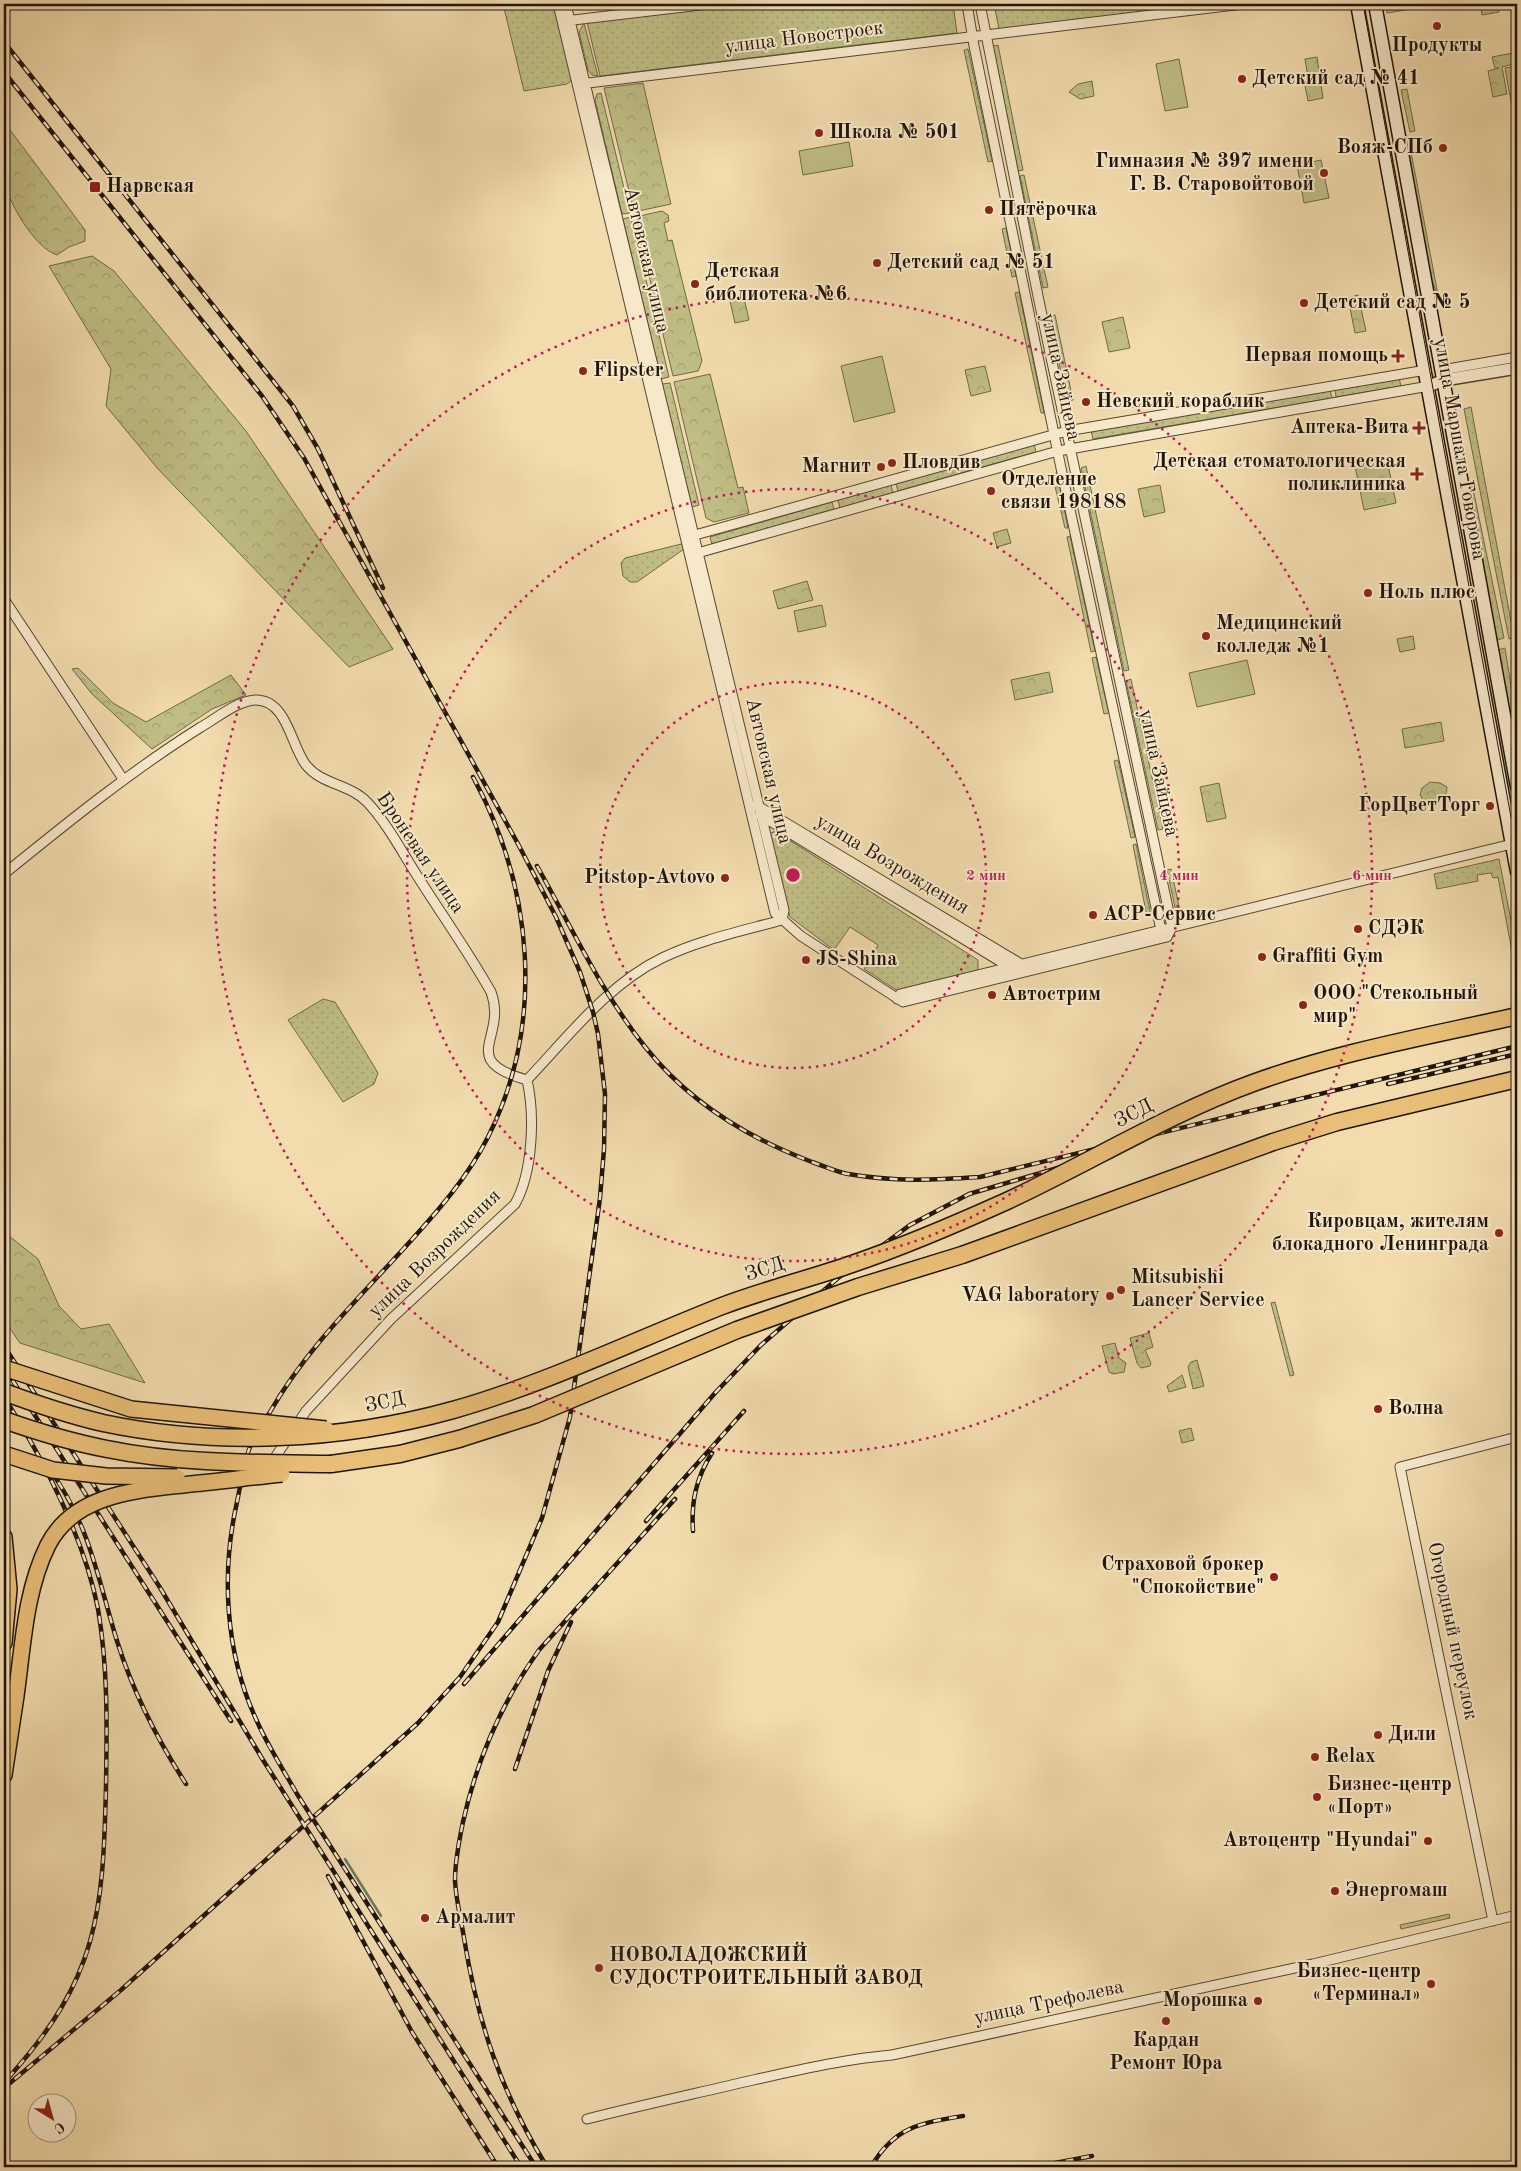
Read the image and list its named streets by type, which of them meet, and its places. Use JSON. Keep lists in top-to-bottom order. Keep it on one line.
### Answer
{"streets":{"highway":["ЗСД"],"main road":["улица Маршала Говорова"],"street":["улица Новостроек","Автовская улица","улица Зайцева","Броневая улица","улица Возрождения","Огородный переулок","улица Трефолева"]},"crossings":[["улица Новостроек","Автовская улица"],["улица Новостроек","улица Зайцева"],["Автовская улица","улица Возрождения"],["Броневая улица","улица Возрождения"],["Огородный переулок","улица Трефолева"]],"places":{"other":["Продукты","Детский сад № 41","Школа № 501","Вояж-СПб","Гимназия № 397 имени Г. В. Старовойтовой","Пятёрочка","Детский сад № 51","Детская библиотека №6","Детский сад № 5","Flipster","Невский кораблик","Пловдив","Магнит","Отделение связи 198188","Ноль плюс","Медицинский колледж №1","ГорЦветТорг","Pitstop-Avtovo","АСР-Сервис","СДЭК","Graffiti Gym","JS-Shina","Автострим","ООО \"Стекольный мир\"","Кировцам, жителям блокадного Ленинграда","Mitsubishi Lancer Service","VAG laboratory","Волна","Страховой брокер \"Спокойствие\"","Дили","Relax","Бизнес-центр «Порт»","Автоцентр \"Hyundai\"","Энергомаш","Армалит","НОВОЛАДОЖСКИЙ СУДОСТРОИТЕЛЬНЫЙ ЗАВОД","Бизнес-центр «Терминал»","Морошка","Кардан Ремонт Юра"],"transit":["Нарвская"],"health":["Первая помощь","Аптека-Вита","Детская стоматологическая поликлиника"]},"north":"bottom right","rings":["2 мин","4 мин","6 мин"]}
